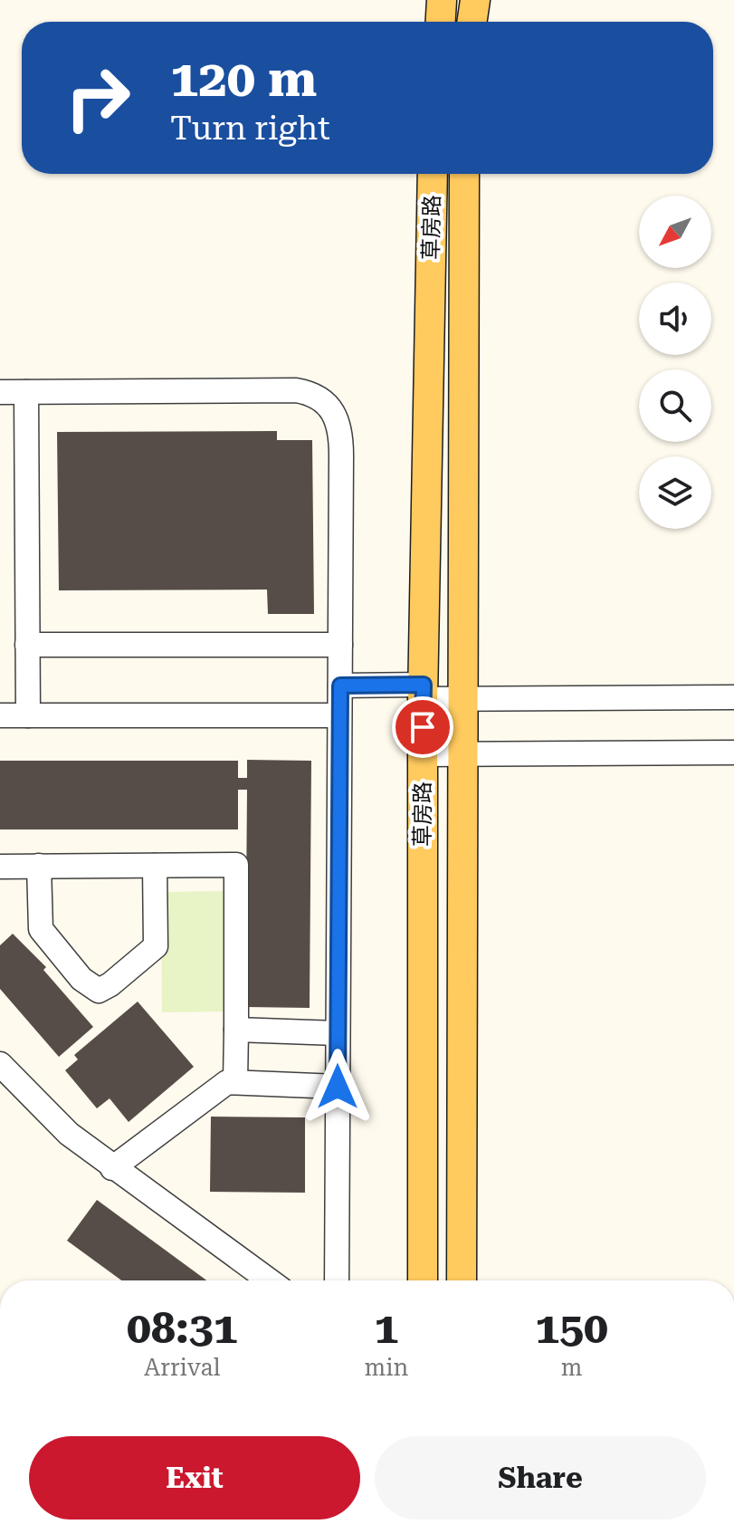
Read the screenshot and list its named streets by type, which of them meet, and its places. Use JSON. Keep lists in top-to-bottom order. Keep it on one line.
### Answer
{"streets":{"main road":["草房路"]},"north":"bottom left","page":{"turn":["120 m","Turn right"],"eta":["08:31","Arrival","1","min","150","m"],"buttons":["Exit","Share"]}}
